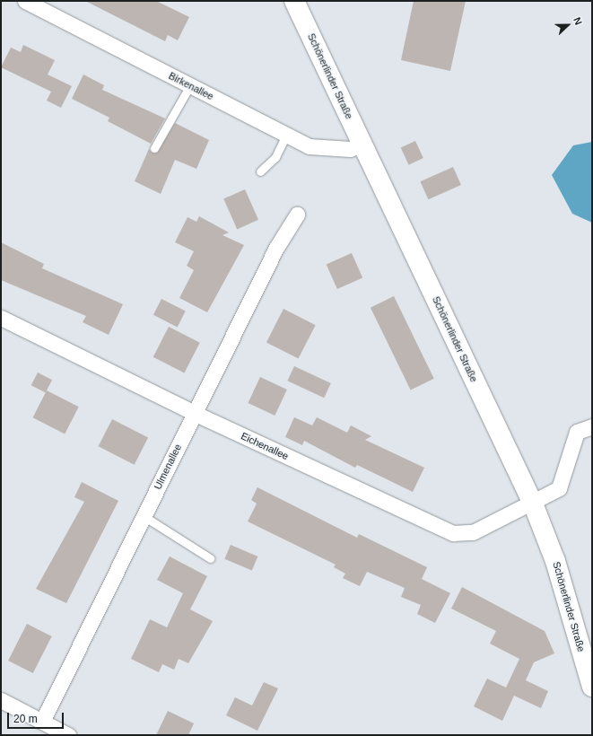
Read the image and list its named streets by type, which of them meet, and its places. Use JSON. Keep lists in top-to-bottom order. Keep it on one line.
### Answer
{"streets":{"street":["Schönerlinder Straße","Birkenallee","Eichenallee","Ulmenallee"]},"crossings":[["Schönerlinder Straße","Birkenallee"],["Schönerlinder Straße","Eichenallee"],["Eichenallee","Ulmenallee"]],"scale_bar":"20 m","north":"right"}
